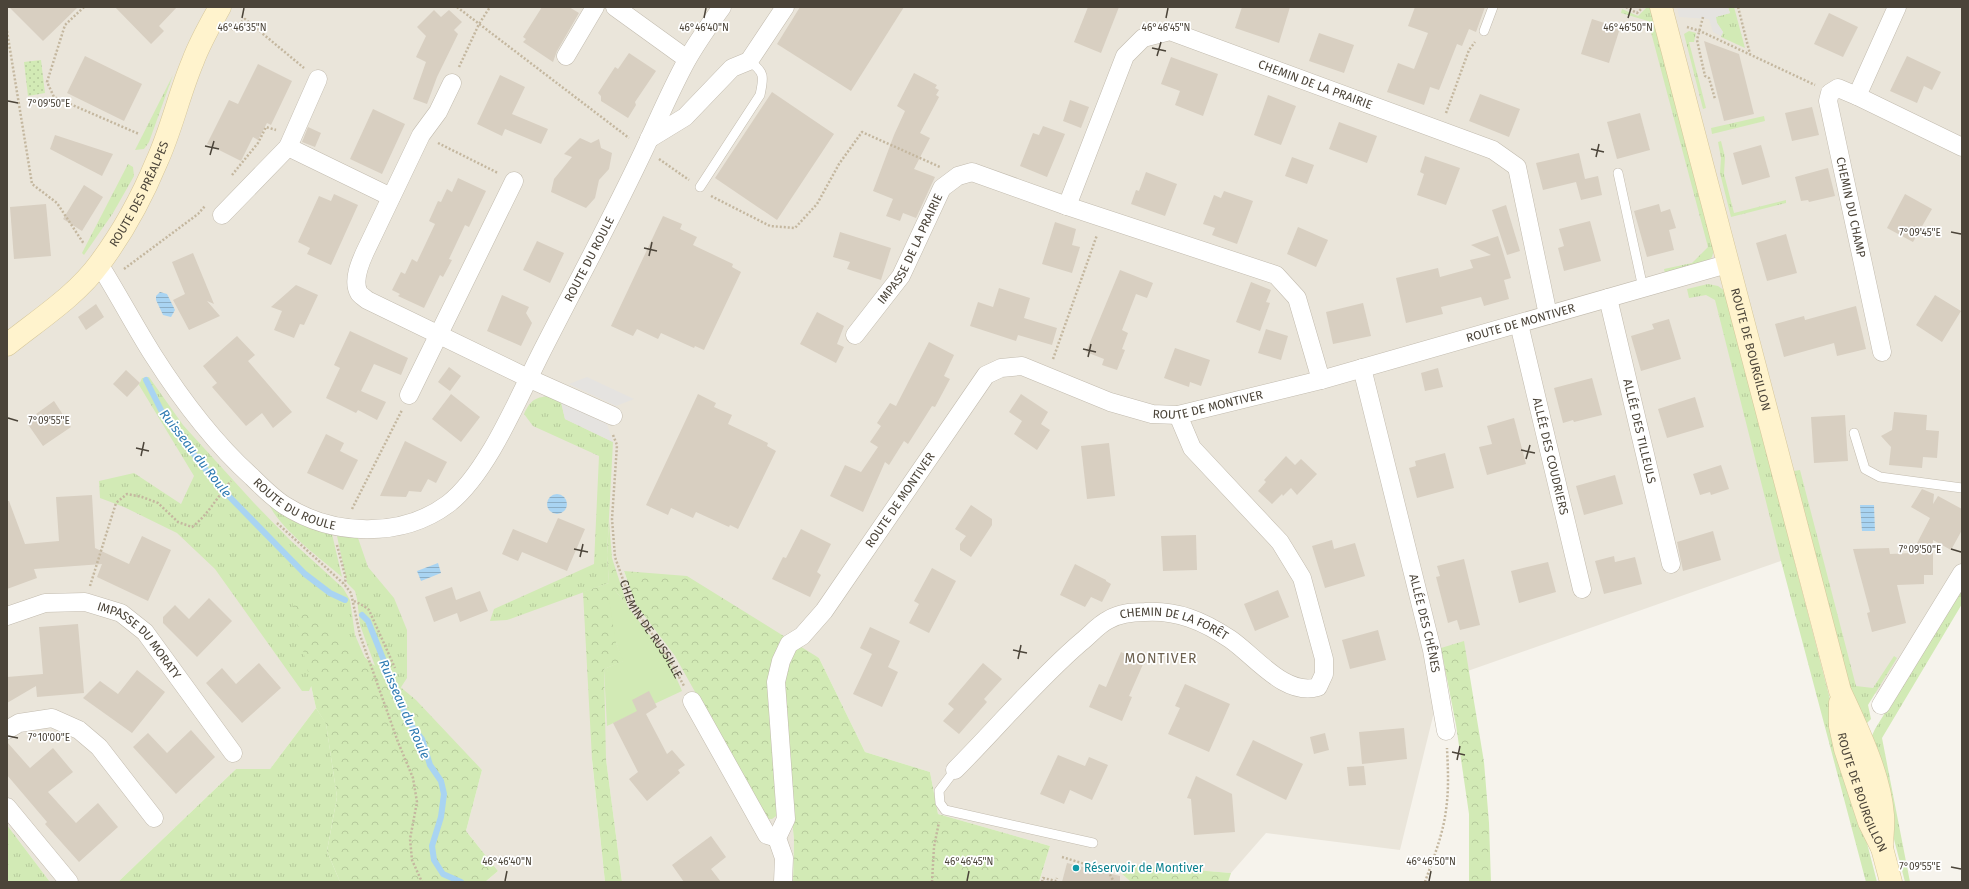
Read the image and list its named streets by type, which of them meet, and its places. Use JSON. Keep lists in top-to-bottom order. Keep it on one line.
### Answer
{"streets":{"main road":["ROUTE DES PRÉALPES","ROUTE DE BOURGILLON"],"street":["CHEMIN DE LA PRAIRIE","CHEMIN DU CHAMP","IMPASSE DE LA PRAIRIE","ROUTE DU ROULE","ROUTE DE MONTIVER","ALLÉE DES TILLEULS","ALLÉE DES COUDRIERS","ALLÉE DES CHÊNES","CHEMIN DE LA FORÊT","IMPASSE DU MORATY"],"path":["CHEMIN DE RUSSILLE"]},"crossings":[["CHEMIN DE LA PRAIRIE","ROUTE DE MONTIVER"],["ROUTE DES PRÉALPES","ROUTE DU ROULE"],["ROUTE DE MONTIVER","ROUTE DE BOURGILLON"],["ROUTE DE MONTIVER","ALLÉE DES TILLEULS"],["ROUTE DE MONTIVER","ALLÉE DES COUDRIERS"],["ROUTE DE MONTIVER","ALLÉE DES CHÊNES"],["ROUTE DE MONTIVER","CHEMIN DE LA FORÊT"]],"districts":["MONTIVER"],"water":["Ruisseau du Roule"],"places":["Réservoir de Montiver"],"coordinates":["46°46'35\"N","46°46'40\"N","46°46'45\"N","46°46'50\"N","7°09'50\"E","7°09'45\"E","7°09'55\"E","7°10'00\"E"]}
